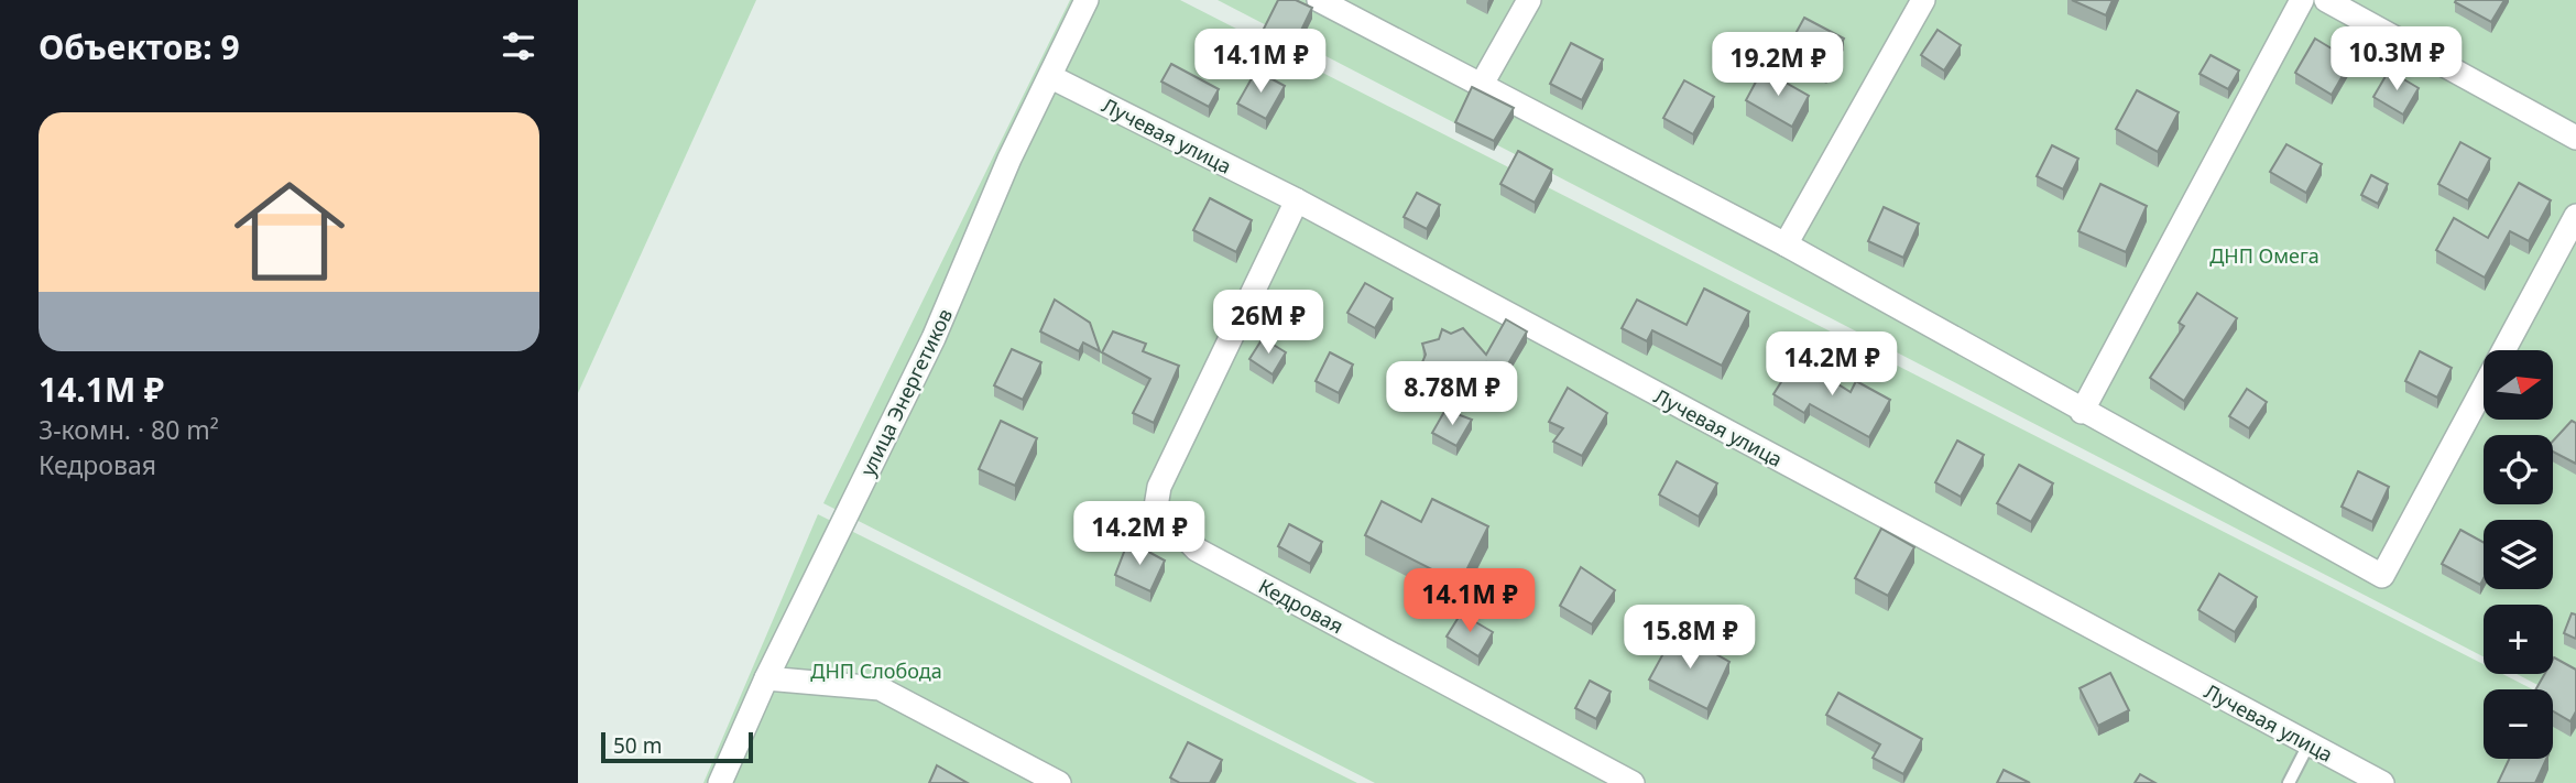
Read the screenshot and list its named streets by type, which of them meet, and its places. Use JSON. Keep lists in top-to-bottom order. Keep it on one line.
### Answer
{"streets":{"street":["Лучевая улица","улица Энергетиков","Кедровая"]},"crossings":[["Лучевая улица","улица Энергетиков"],["Лучевая улица","Кедровая"]],"parks":["ДНП Омега","ДНП Слобода"],"scale_bar":"50 m","north":"right","page":{"heading":"Объектов: 9","price":["10.3M ₽","14.1M ₽","19.2M ₽","26M ₽","14.2M ₽","8.78M ₽","14.2M ₽","14.1M ₽","15.8M ₽"],"list":[{"name":"14.1M ₽","note":"3-комн. · 80 m² · Кедровая"}],"map_buttons":["+","−"],"scale":"50 m"}}
